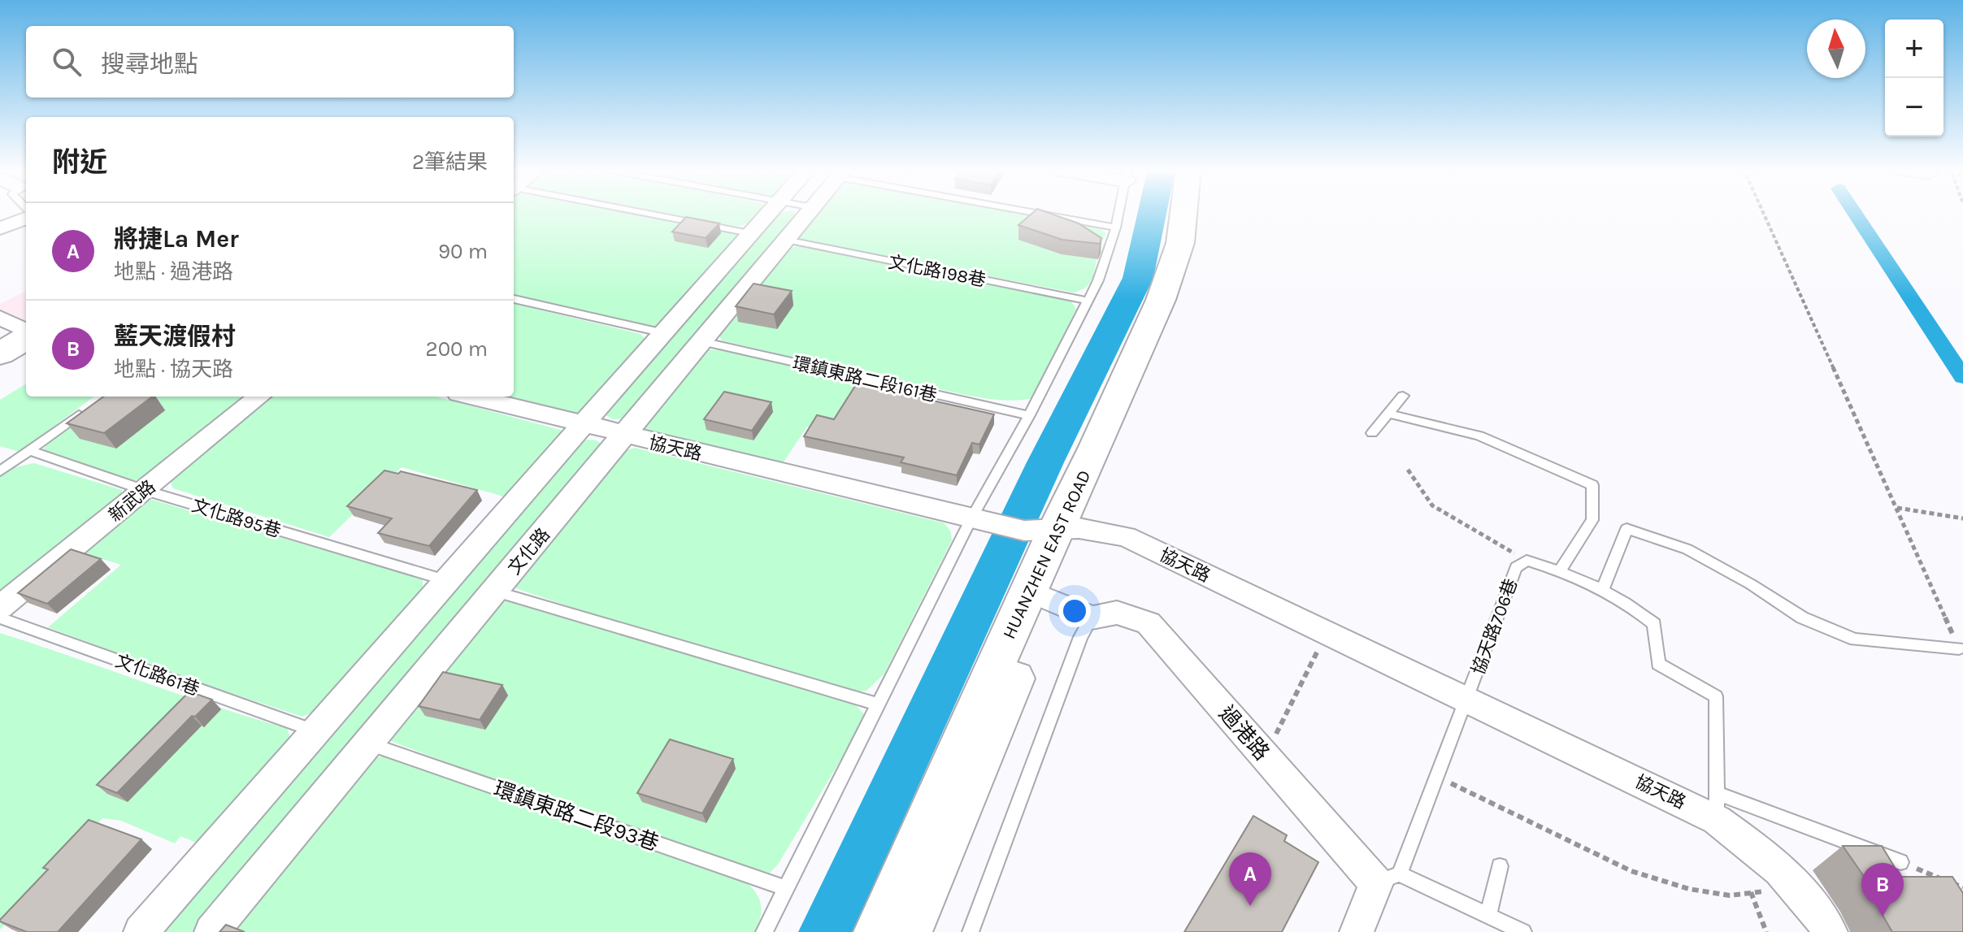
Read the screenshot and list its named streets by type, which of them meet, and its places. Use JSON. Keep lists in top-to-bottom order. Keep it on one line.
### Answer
{"streets":{"street":["協天路","新武路","文化路","HUANZHEN EAST ROAD","過港路"],"lane":["文化路198巷","環鎮東路二段161巷","文化路95巷","協天路706巷","文化路61巷","環鎮東路二段93巷"]},"crossings":[["文化路198巷","文化路"],["環鎮東路二段161巷","文化路"],["協天路","文化路"],["協天路","HUANZHEN EAST ROAD"],["協天路","協天路706巷"],["新武路","文化路95巷"],["文化路","環鎮東路二段93巷"],["HUANZHEN EAST ROAD","過港路"],["協天路706巷","過港路"]],"north":"top","page":{"map_buttons":["+","−"],"search":"搜尋地點","heading":["附近","2筆結果"],"list":[{"mark":"A","name":"將捷La Mer","note":"地點 · 過港路","value":"90 m"},{"mark":"B","name":"藍天渡假村","note":"地點 · 協天路","value":"200 m"}],"pins":["A","B"]}}
